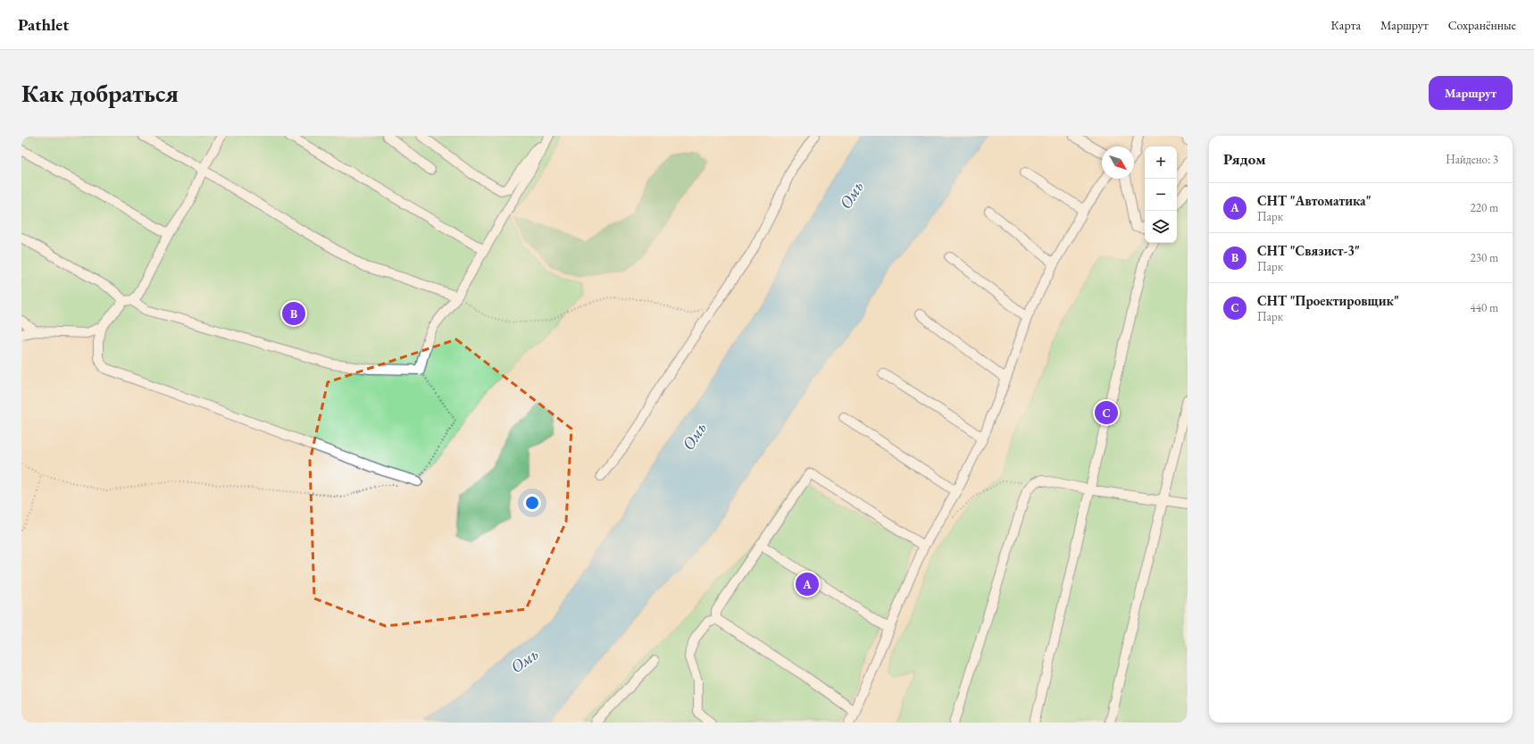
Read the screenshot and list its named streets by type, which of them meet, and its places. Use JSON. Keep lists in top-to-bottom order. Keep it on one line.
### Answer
{"water":["Омь"],"north":"bottom right","page":{"header":"Pathlet","nav":["Карта","Маршрут","Сохранённые"],"buttons":"Маршрут","title":"Как добраться","heading":["Рядом","Найдено: 3"],"map_buttons":["+","−"],"list":[{"mark":"A","name":"СНТ \"Автоматика\"","note":"Парк","value":"220 m"},{"mark":"B","name":"СНТ \"Связист-3\"","note":"Парк","value":"230 m"},{"mark":"C","name":"СНТ \"Проектировщик\"","note":"Парк","value":"440 m"}],"pins":["B","C","A"]}}
